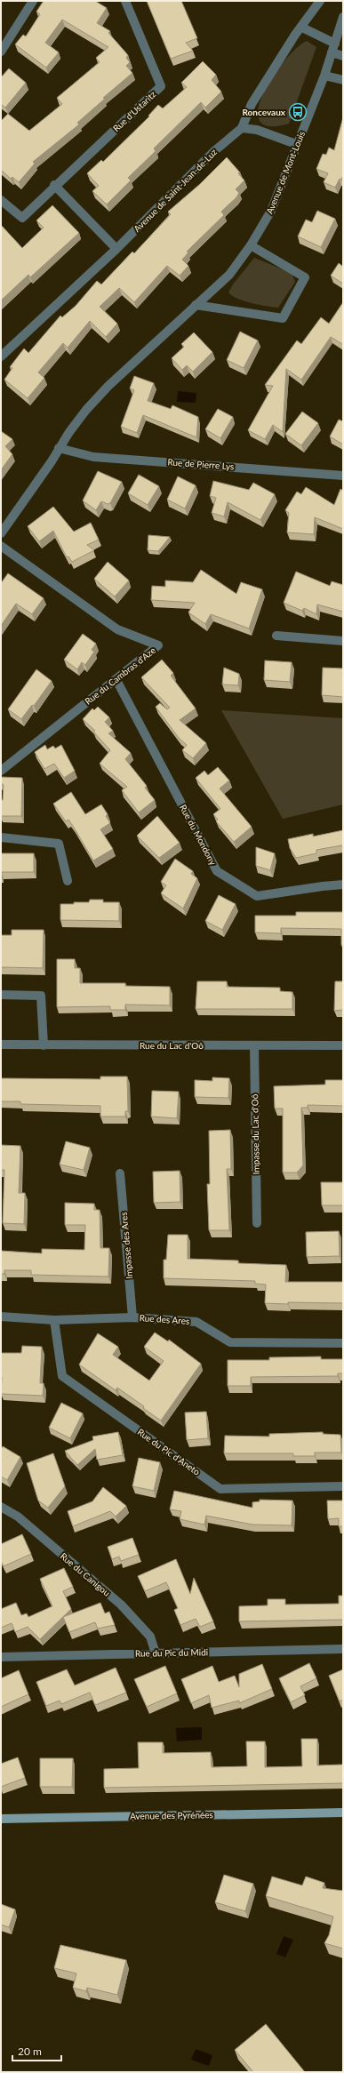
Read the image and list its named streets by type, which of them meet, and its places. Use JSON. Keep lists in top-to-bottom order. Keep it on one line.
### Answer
{"streets":{"main road":["Avenue des Pyrénées"],"street":["Rue d'Ustaritz","Avenue de Mont-Louis","Avenue de Saint-Jean-de-Luz","Rue de Pierre Lys","Rue du Cambras d'Aze","Rue du Mondony","Rue du Lac d'Oô","Impasse du Lac d'Oô","Impasse des Ares","Rue des Ares","Rue du Pic d'Aneto","Rue du Canigou","Rue du Pic du Midi"]},"crossings":[["Avenue de Mont-Louis","Rue de Pierre Lys"],["Rue du Cambras d'Aze","Rue du Mondony"],["Rue du Lac d'Oô","Impasse du Lac d'Oô"],["Impasse des Ares","Rue des Ares"],["Rue des Ares","Rue du Pic d'Aneto"],["Rue du Canigou","Rue du Pic du Midi"]],"places":{"bus stop":["Roncevaux"]},"scale_bar":"20 m"}
